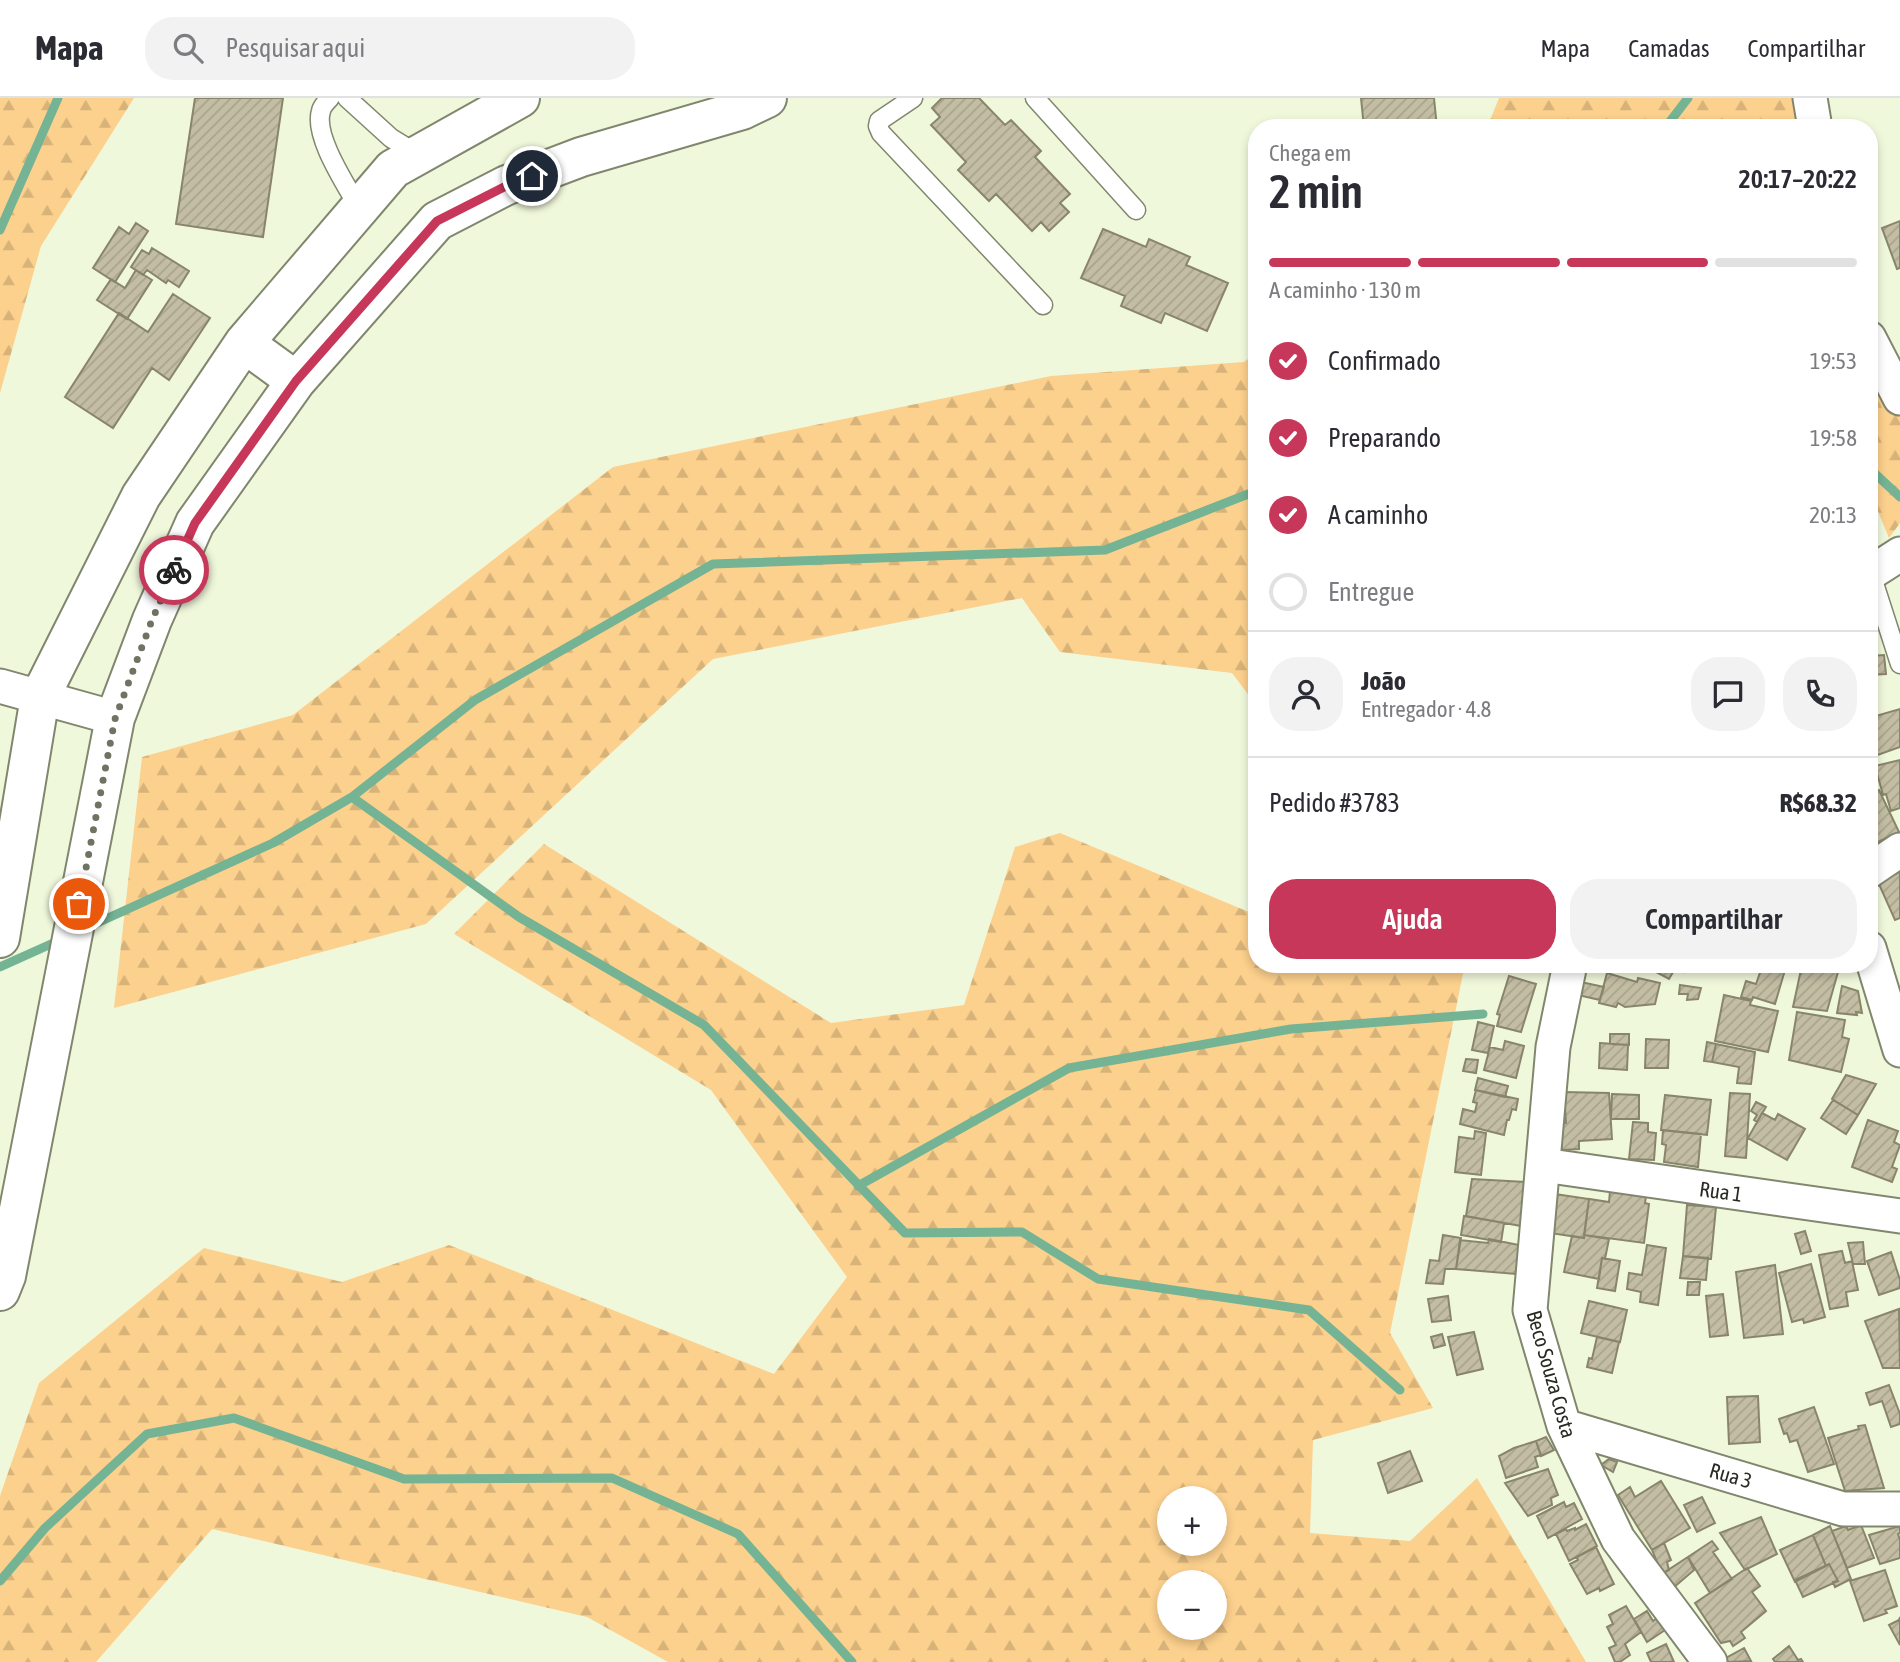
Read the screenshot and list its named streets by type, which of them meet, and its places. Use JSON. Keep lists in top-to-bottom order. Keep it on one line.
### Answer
{"streets":{"street":["Rua 1","Beco Souza Costa","Rua 3"]},"crossings":[["Rua 1","Beco Souza Costa"],["Beco Souza Costa","Rua 3"]],"page":{"header":"Mapa","search":"Pesquisar aqui","nav":["Mapa","Camadas","Compartilhar"],"heading":["2 min","Chega em","20:17–20:22"],"panel":["João","Entregador · 4.8","Pedido #3783","R$68.32"],"bar":"A caminho · 130 m","list":[["Confirmado","19:53"],["Preparando","19:58"],["A caminho","20:13"],"Entregue"],"buttons":["Ajuda","Compartilhar"],"map_buttons":["+","−"]}}
